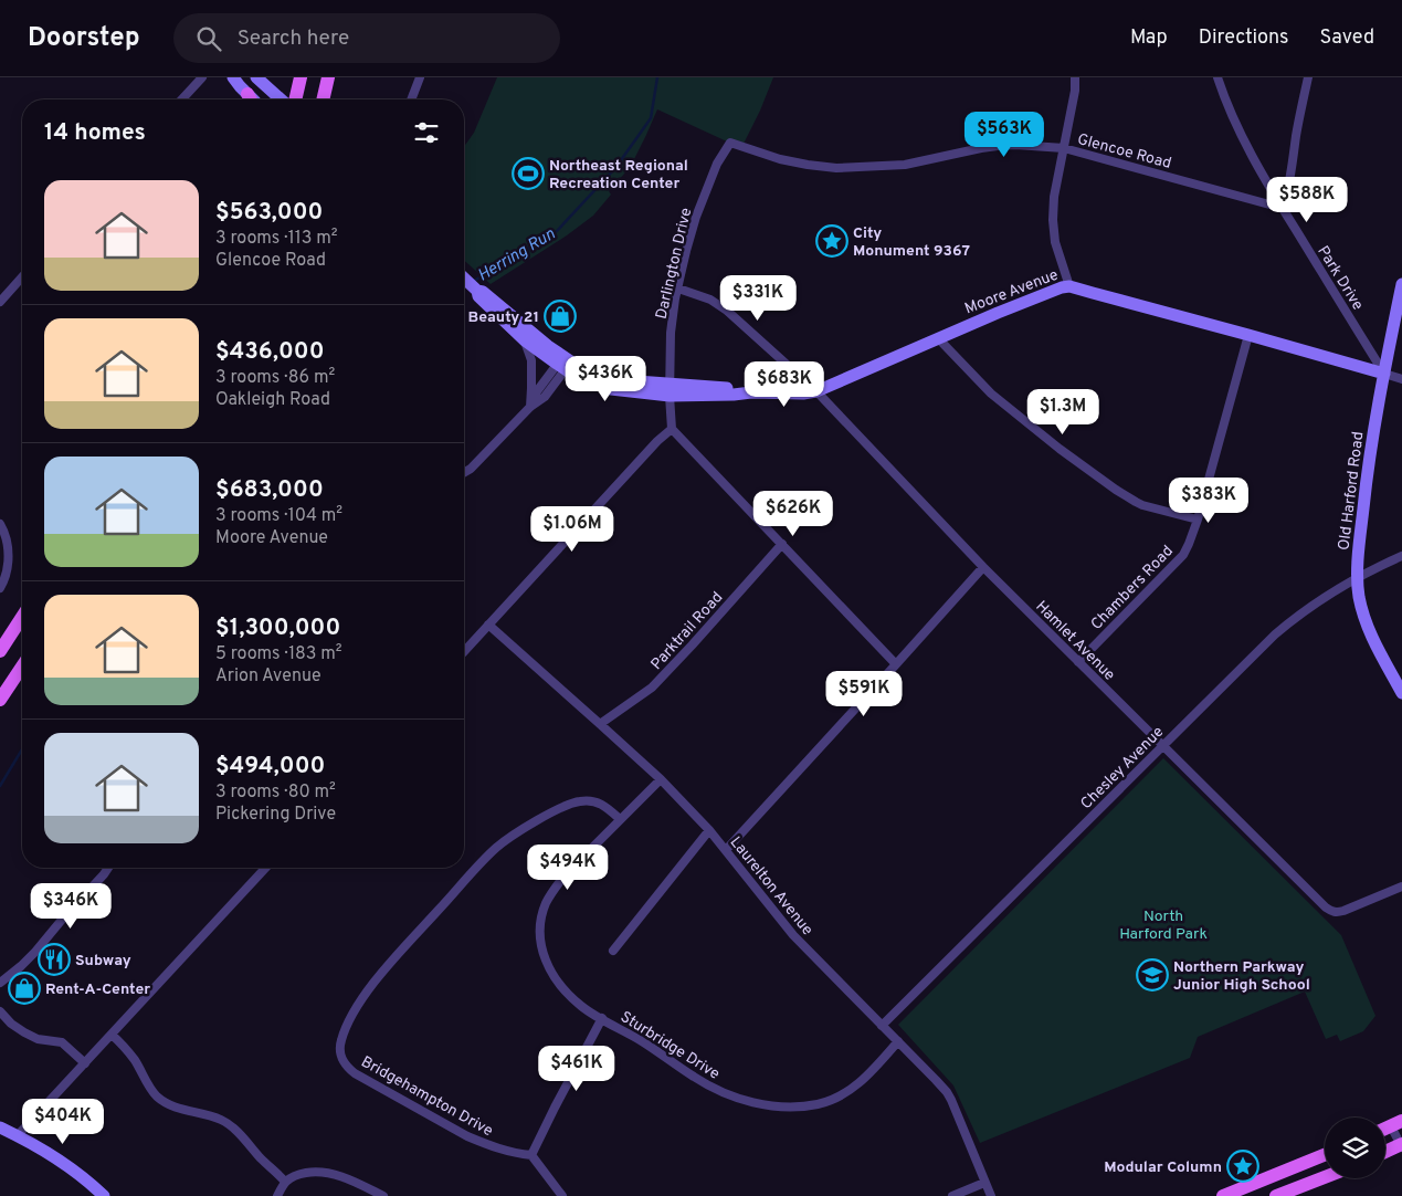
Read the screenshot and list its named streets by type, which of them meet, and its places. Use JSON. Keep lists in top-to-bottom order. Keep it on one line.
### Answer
{"streets":{"street":["Glencoe Road","Darlington Drive","Park Drive","Moore Avenue","Old Harford Road","Chambers Road","Parktrail Road","Hamlet Avenue","Chesley Avenue","Laurelton Avenue","Sturbridge Drive","Bridgehampton Drive"]},"crossings":[["Glencoe Road","Darlington Drive"],["Glencoe Road","Park Drive"],["Darlington Drive","Moore Avenue"],["Darlington Drive","Hamlet Avenue"],["Park Drive","Moore Avenue"],["Park Drive","Old Harford Road"],["Moore Avenue","Old Harford Road"],["Moore Avenue","Chambers Road"],["Moore Avenue","Hamlet Avenue"],["Old Harford Road","Chesley Avenue"],["Chambers Road","Hamlet Avenue"],["Parktrail Road","Laurelton Avenue"],["Hamlet Avenue","Chesley Avenue"],["Chesley Avenue","Laurelton Avenue"],["Laurelton Avenue","Sturbridge Drive"],["Sturbridge Drive","Bridgehampton Drive"]],"water":["Herring Run"],"parks":["North Harford Park"],"places":{"sports":["Northeast Regional Recreation Center"],"place":["City Monument 9367","Modular Column"],"shop":["Beauty 21","Rent-A-Center"],"restaurant":["Subway"],"school or university":["Northern Parkway Junior High School"]},"page":{"header":"Doorstep","search":"Search here","nav":["Map","Directions","Saved"],"heading":"14 homes","price":["$563K","$588K","$331K","$436K","$683K","$1.3M","$383K","$626K","$1.06M","$591K","$494K","$346K","$461K","$404K"],"list":[{"name":"$563,000","note":"3 rooms · 113 m² · Glencoe Road"},{"name":"$436,000","note":"3 rooms · 86 m² · Oakleigh Road"},{"name":"$683,000","note":"3 rooms · 104 m² · Moore Avenue"},{"name":"$1,300,000","note":"5 rooms · 183 m² · Arion Avenue"},{"name":"$494,000","note":"3 rooms · 80 m² · Pickering Drive"}]}}
